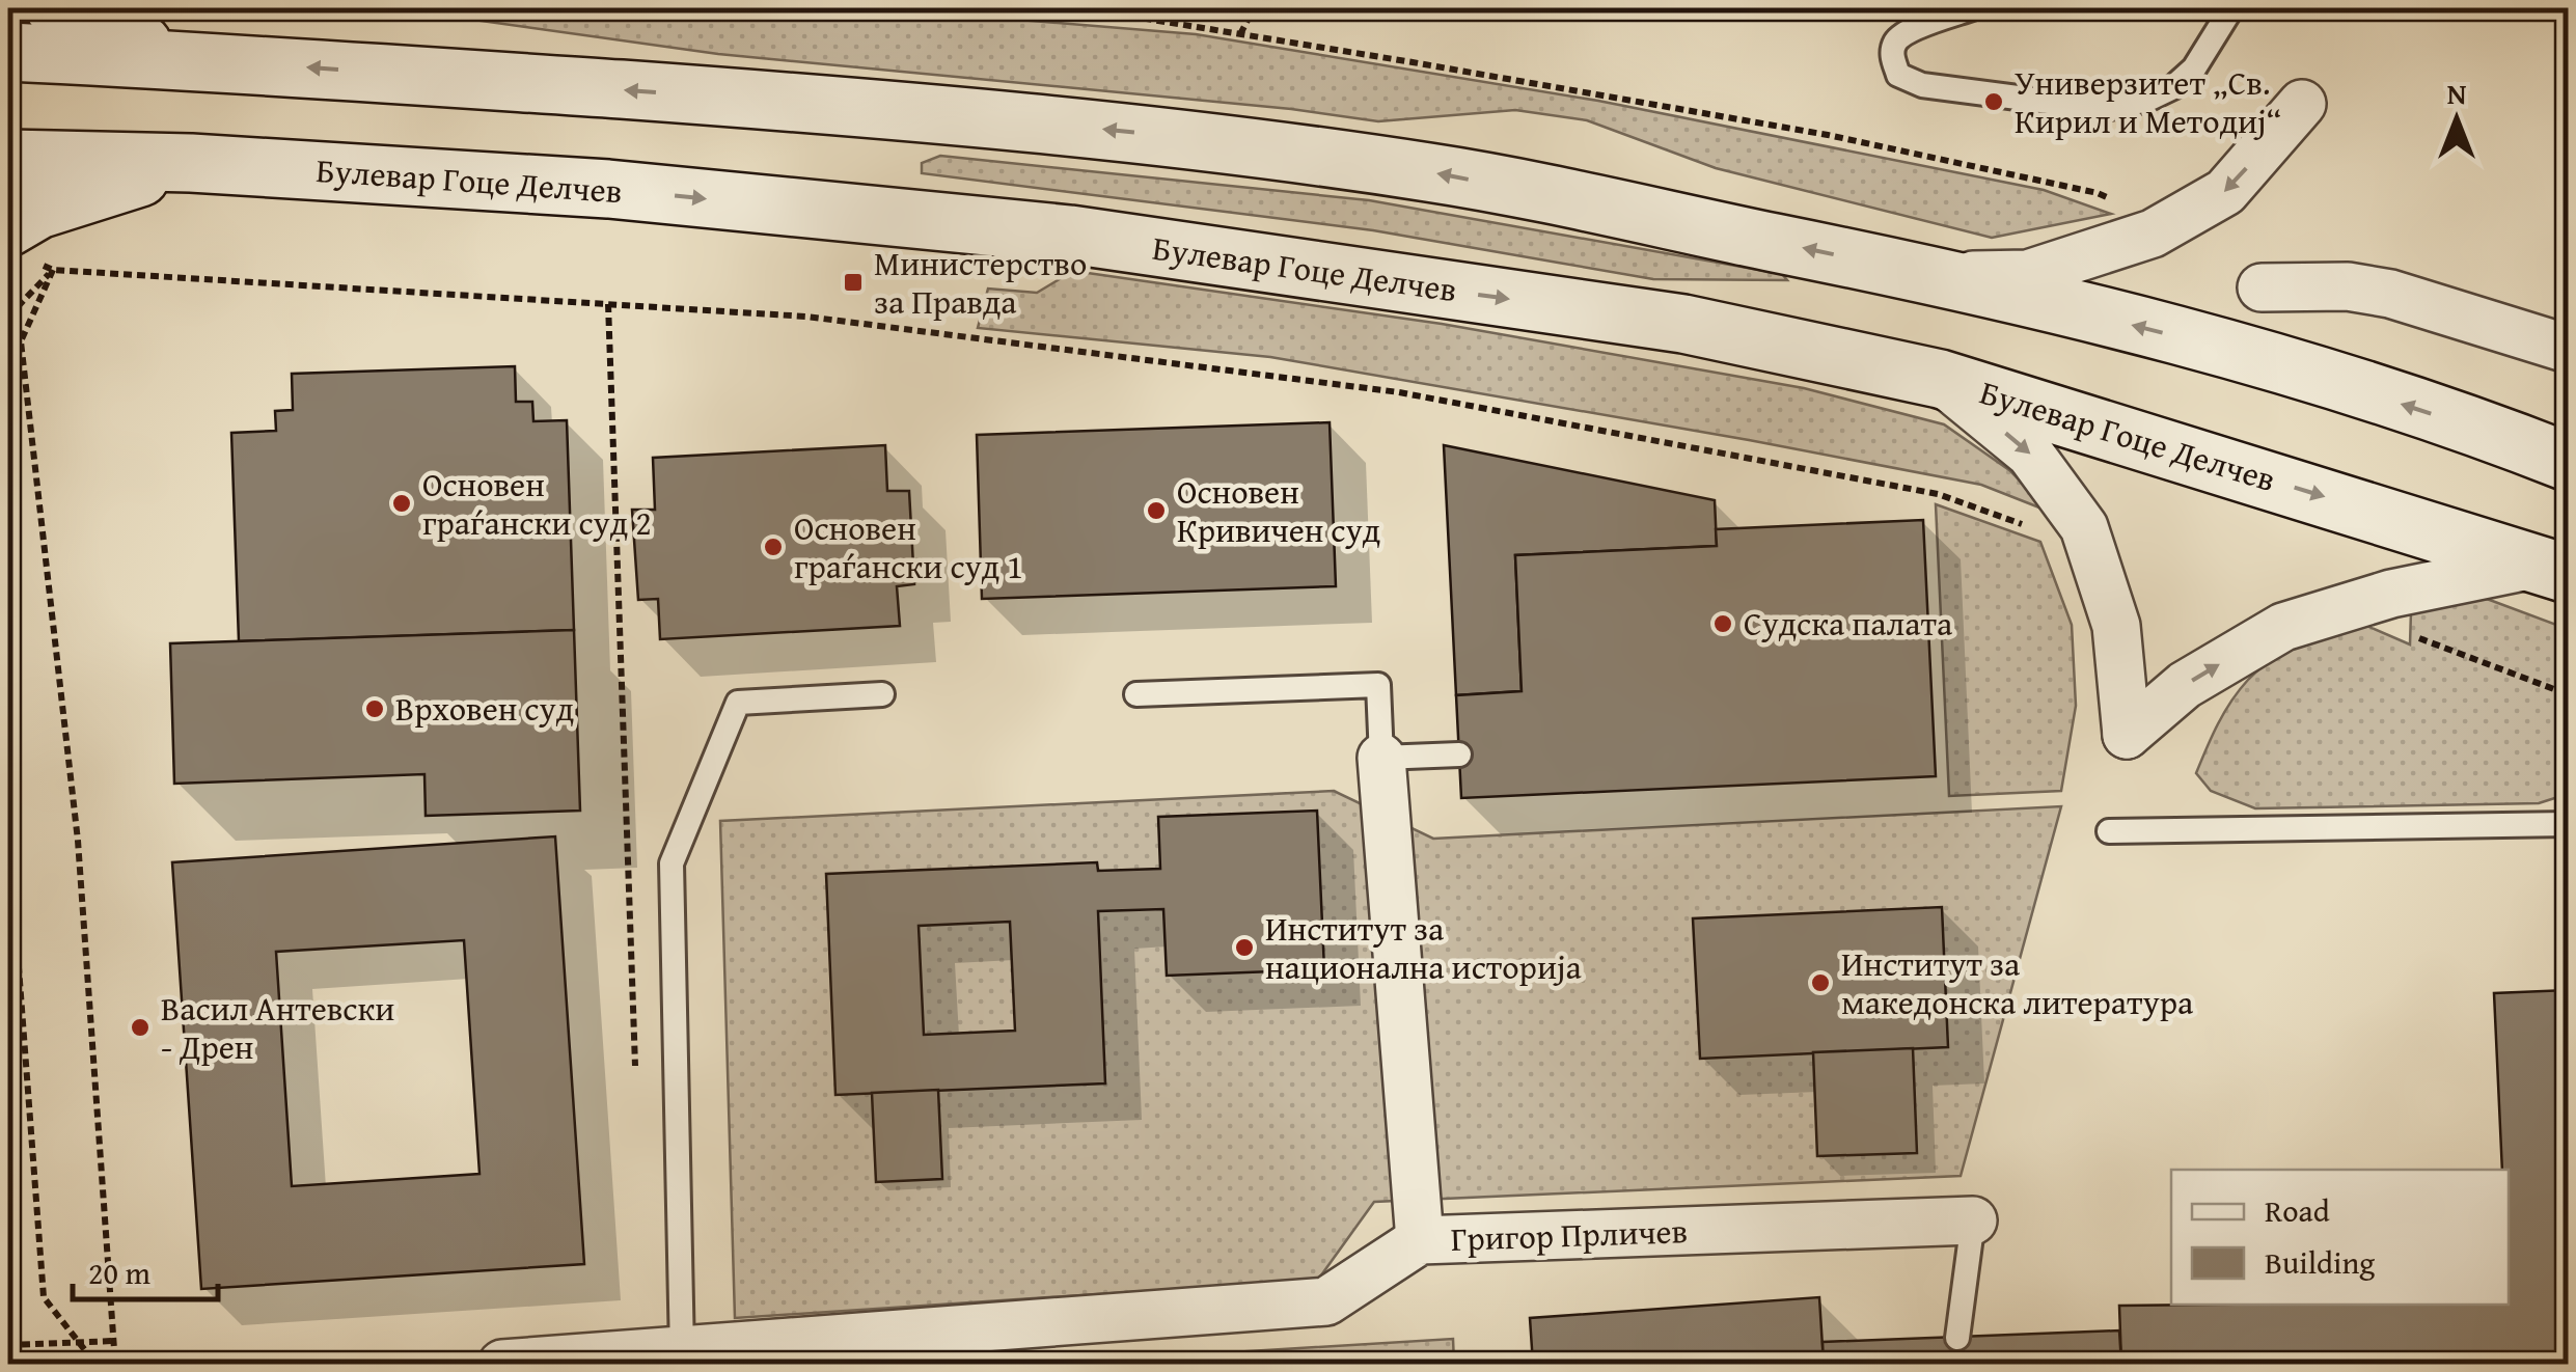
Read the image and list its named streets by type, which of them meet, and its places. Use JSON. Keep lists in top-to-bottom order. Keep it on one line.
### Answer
{"streets":{"street":["Булевар Гоце Делчев","Григор Прличев"]},"places":{"other":["Универзитет „Св. Кирил и Методиј“","Основен граѓански суд 2","Основен Кривичен суд","Основен граѓански суд 1","Судска палата","Врховен суд","Институт за национална историја","Институт за македонска литература","Васил Антевски - Дрен"],"transit":["Министерство за Правда"]},"legend":["Road","Building"],"scale_bar":"20 m","north":"top"}
